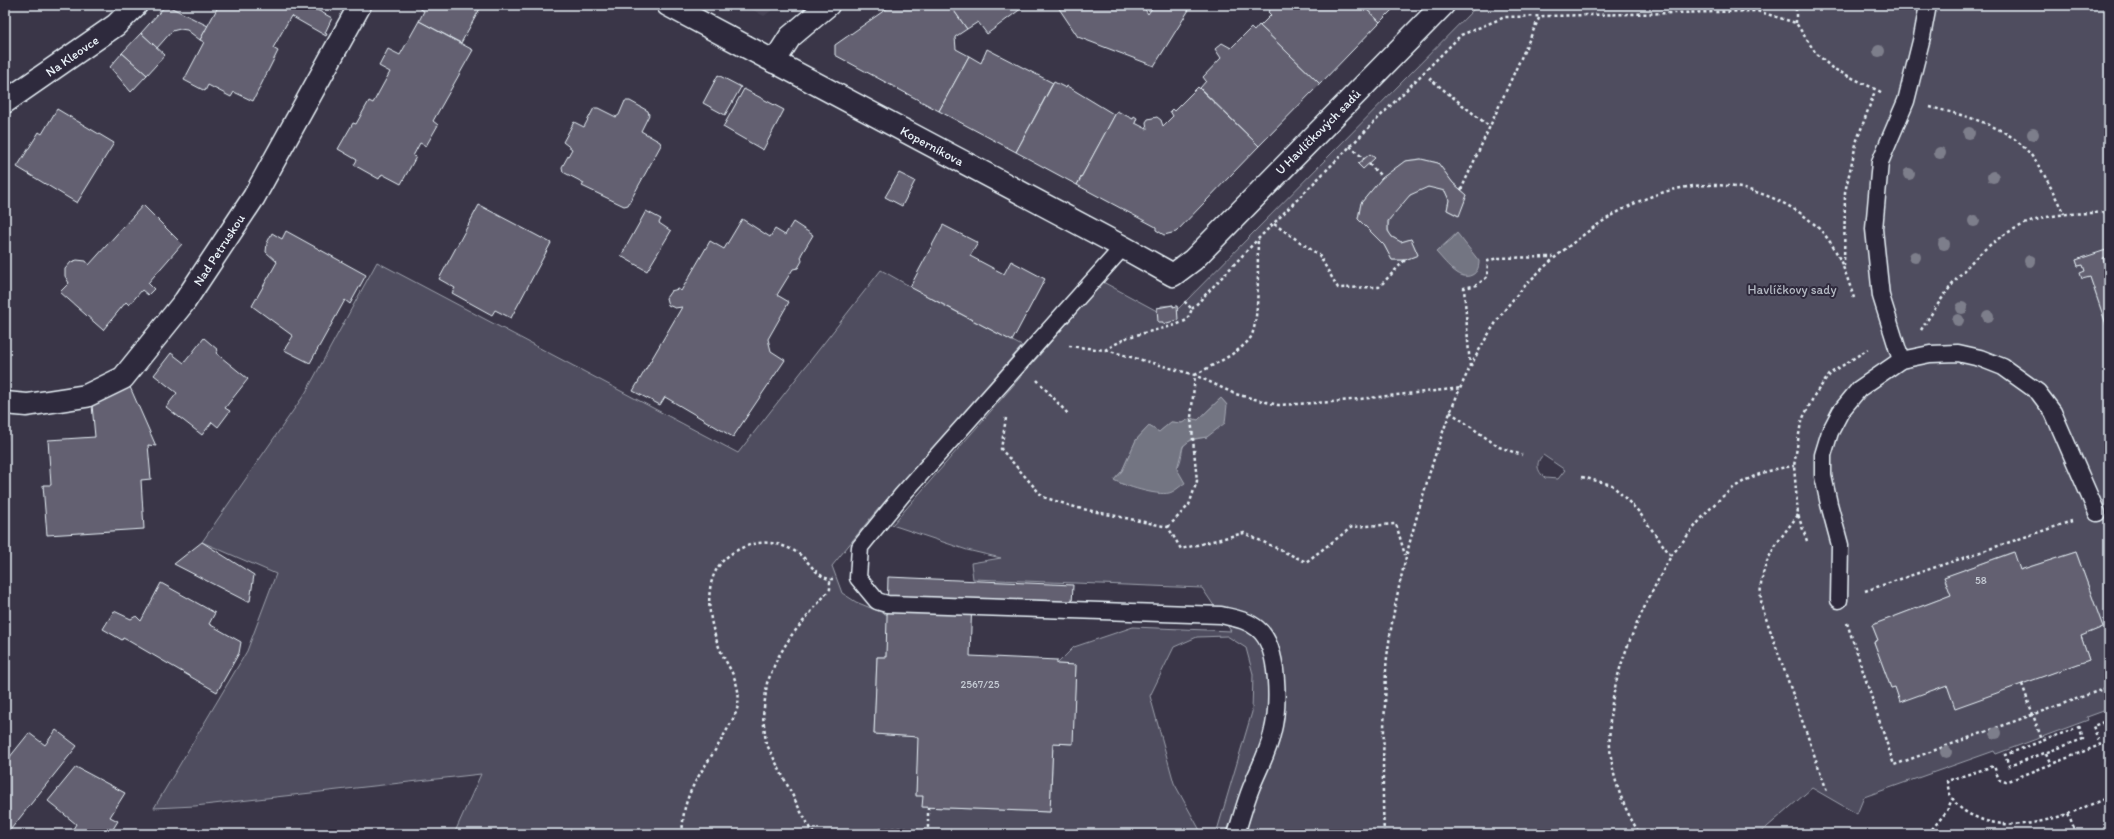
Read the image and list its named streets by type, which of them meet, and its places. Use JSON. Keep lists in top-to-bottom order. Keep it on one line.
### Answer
{"streets":{"street":["Na Kleovce","U Havlíčkových sadů","Koperníkova","Nad Petruskou"]},"crossings":[["U Havlíčkových sadů","Koperníkova"]],"parks":["Havlíčkovy sady"],"house_numbers":["58","2567/25"]}
